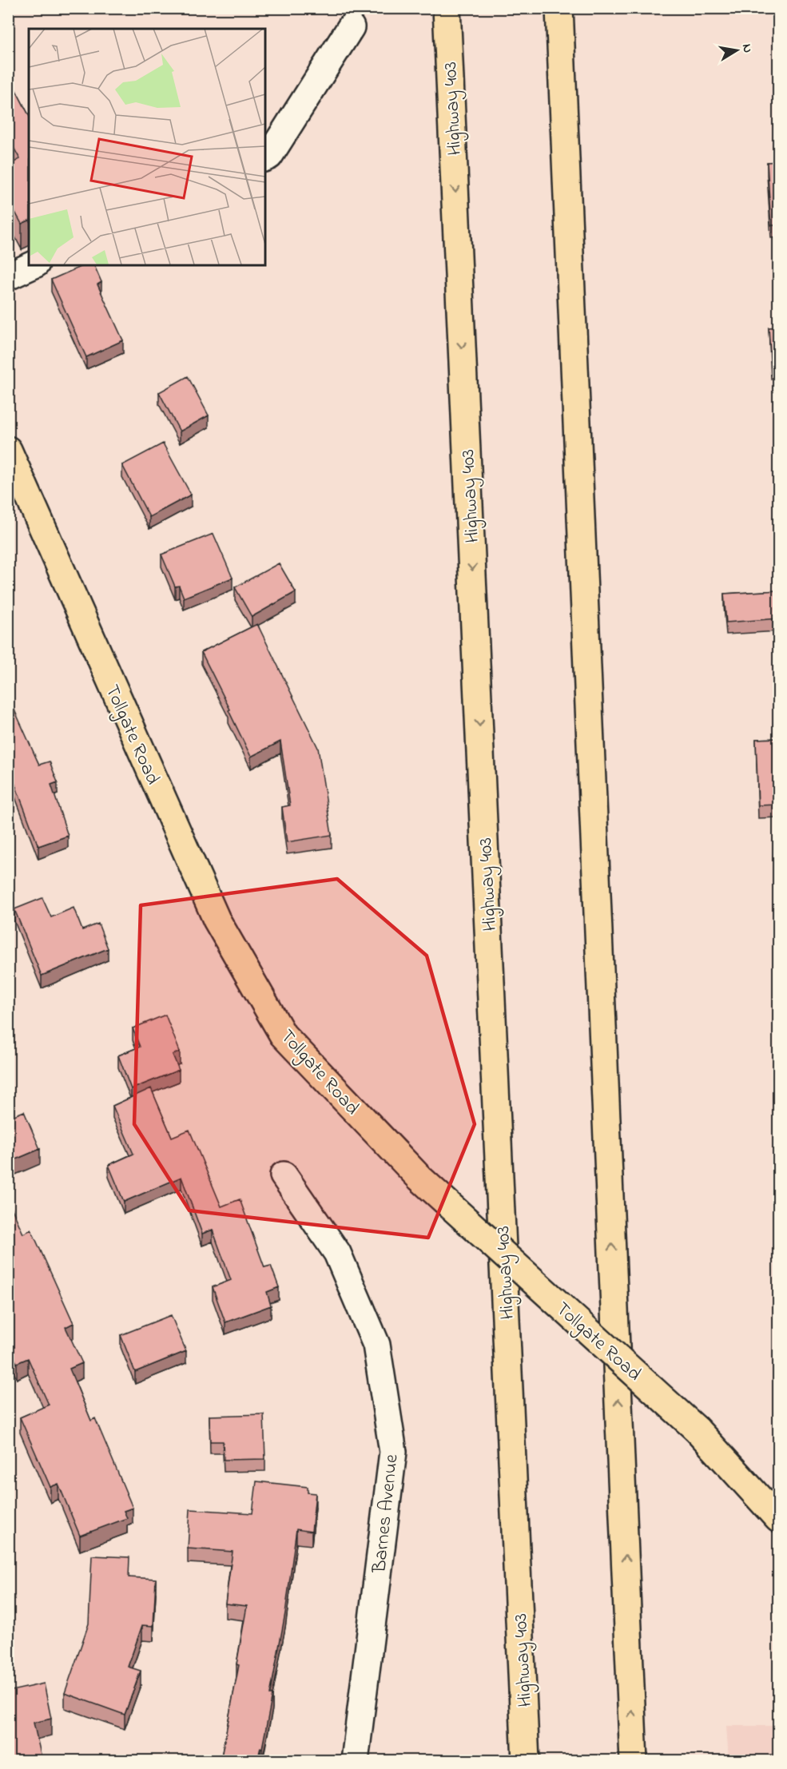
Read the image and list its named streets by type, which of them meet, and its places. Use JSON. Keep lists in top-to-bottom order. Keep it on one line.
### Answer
{"streets":{"main road":["Highway 403","Tollgate Road"],"street":["Barnes Avenue"]},"north":"right"}
